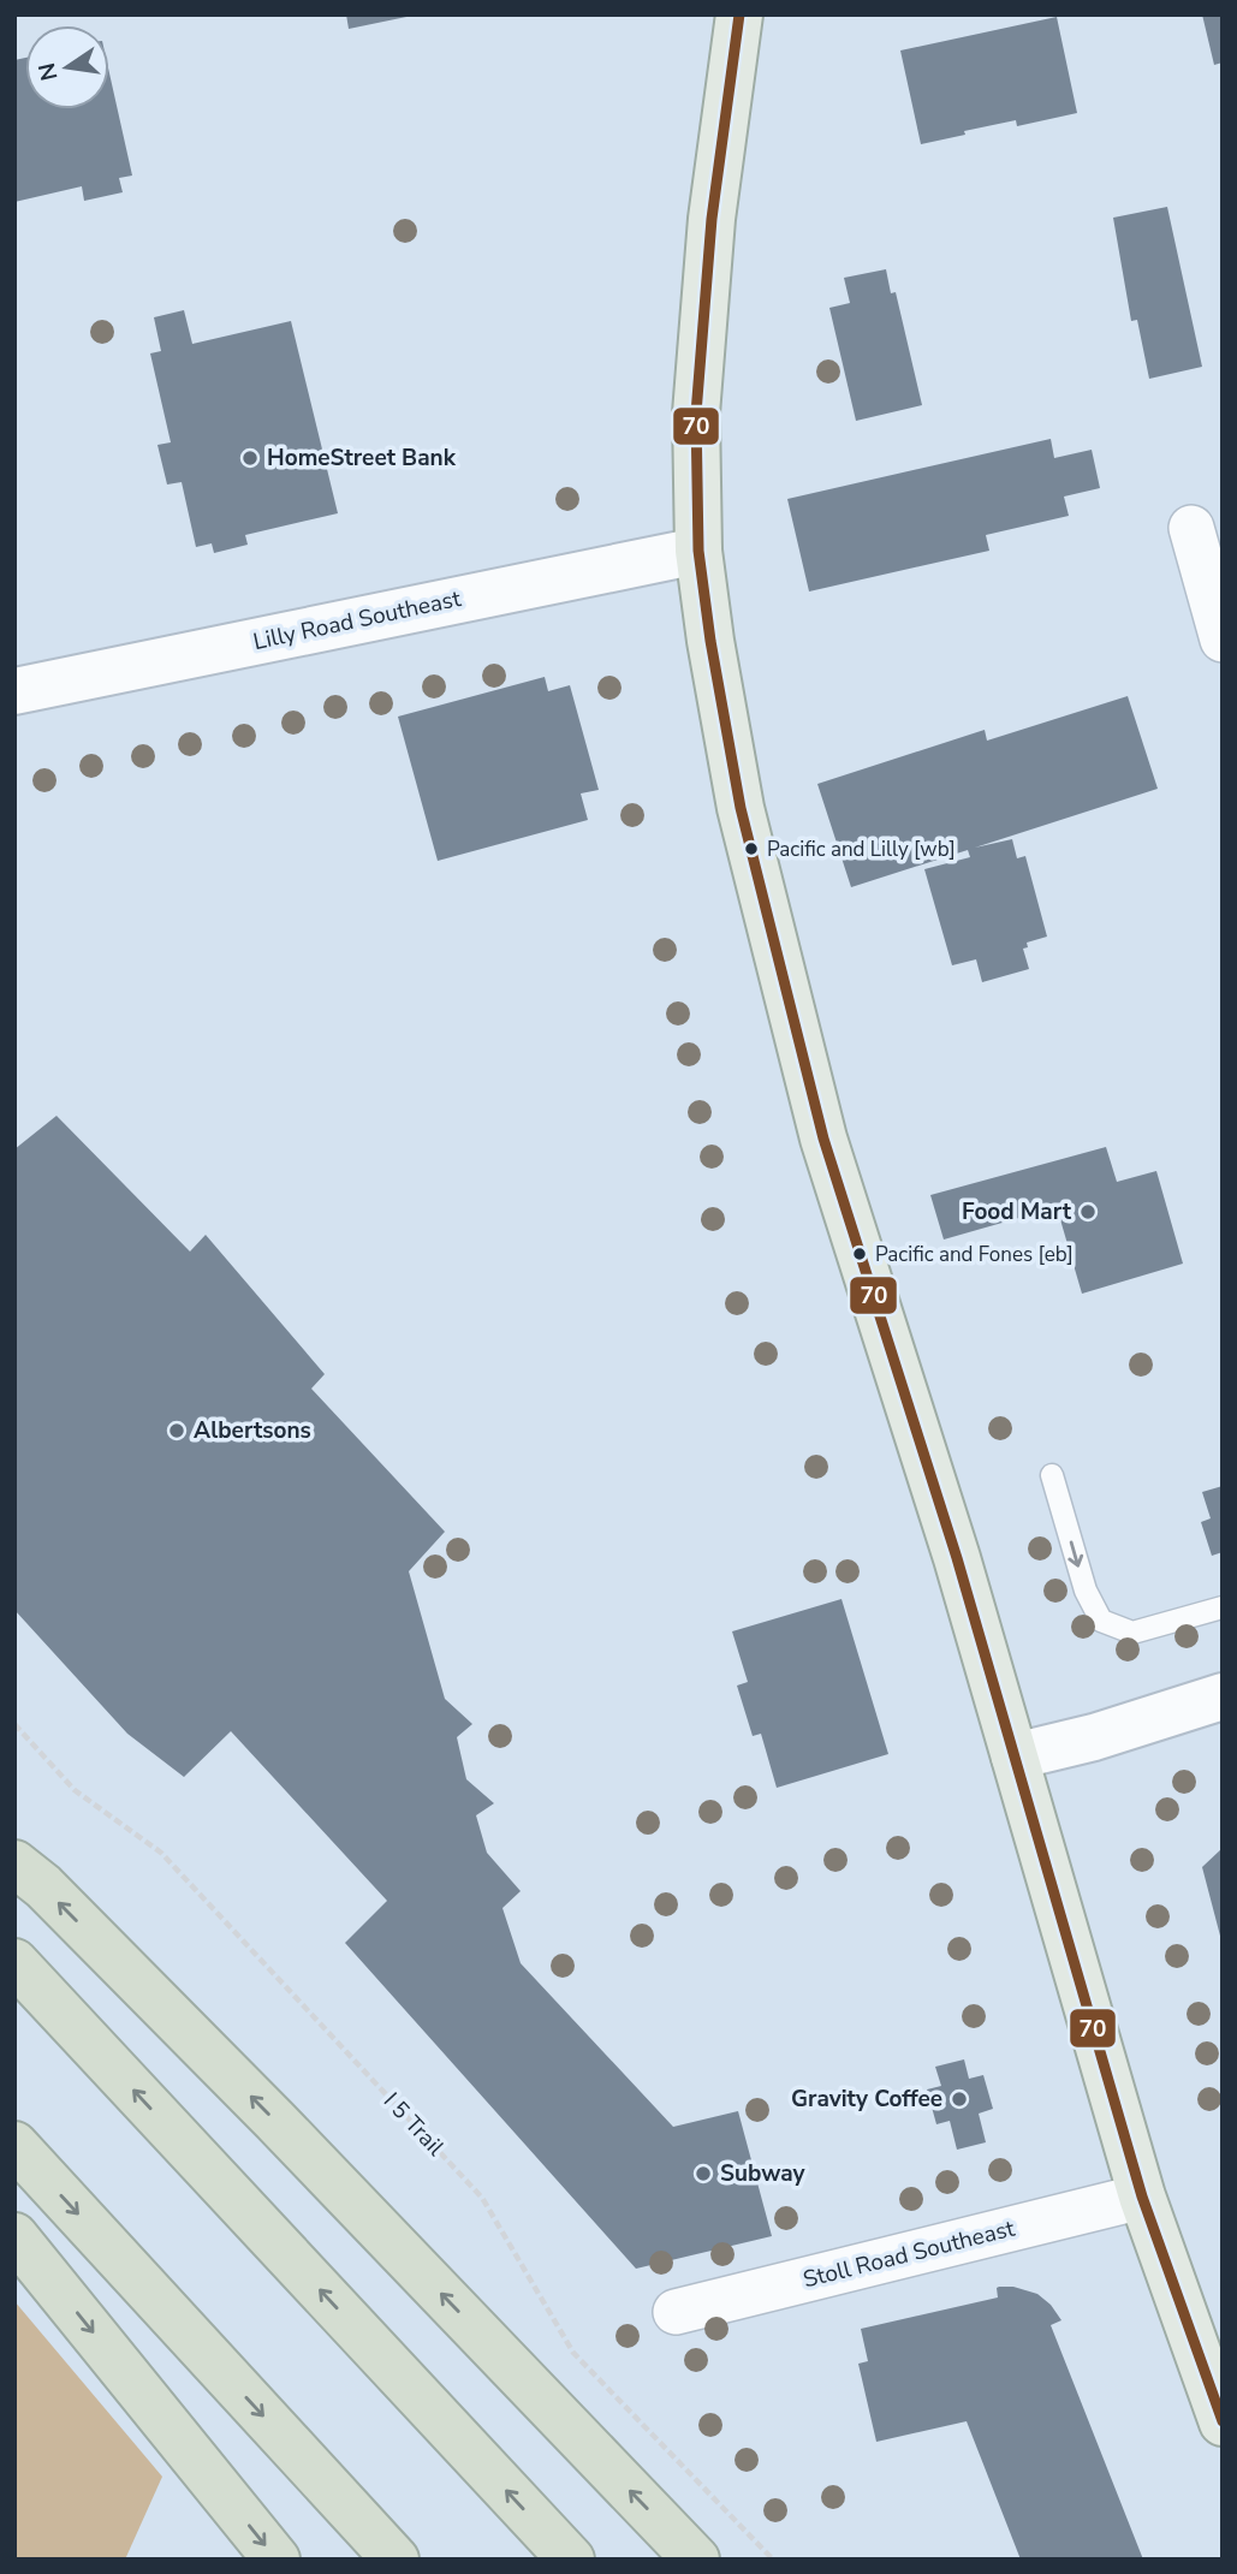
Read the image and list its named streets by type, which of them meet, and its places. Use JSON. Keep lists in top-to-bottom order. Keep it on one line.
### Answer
{"streets":{"street":["Lilly Road Southeast","Stoll Road Southeast"],"path":["I 5 Trail"]},"places":["HomeStreet Bank","Pacific and Lilly [wb]","Food Mart","Pacific and Fones [eb]","Albertsons","Gravity Coffee","Subway"],"lines":["transit line 70"],"north":"left"}
